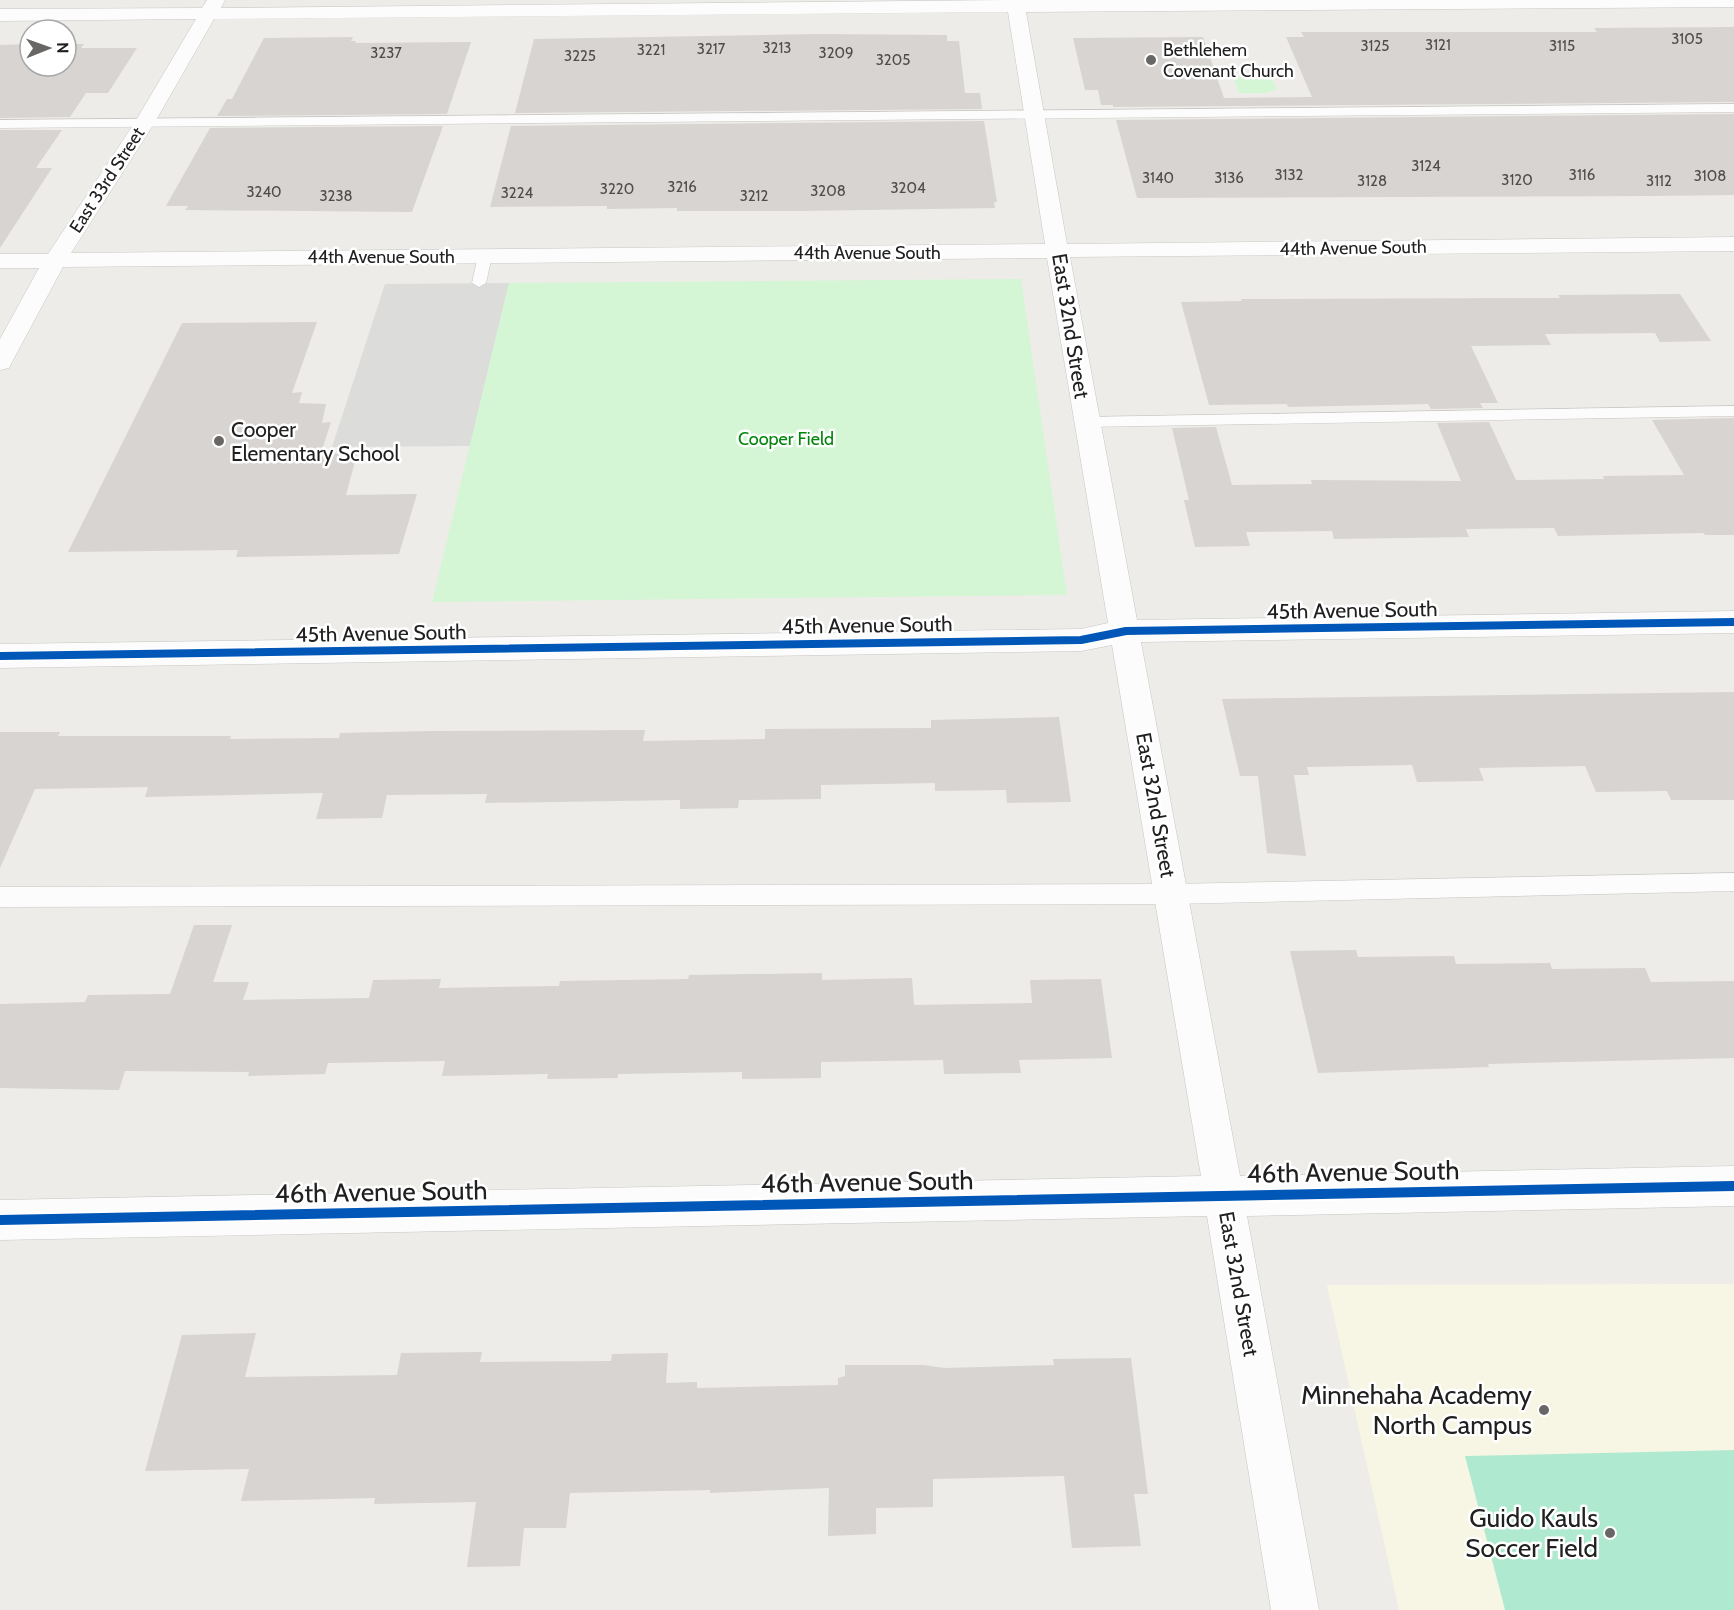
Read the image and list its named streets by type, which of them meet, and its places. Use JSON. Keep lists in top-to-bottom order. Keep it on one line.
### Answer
{"streets":{"street":["East 33rd Street","44th Avenue South","East 32nd Street","45th Avenue South","46th Avenue South"]},"crossings":[["East 33rd Street","44th Avenue South"],["44th Avenue South","East 32nd Street"],["East 32nd Street","45th Avenue South"],["East 32nd Street","46th Avenue South"]],"parks":["Cooper Field"],"places":["Bethlehem Covenant Church","Cooper Elementary School","Minnehaha Academy North Campus","Guido Kauls Soccer Field"],"house_numbers":["3105","3121","3125","3115","3213","3217","3221","3237","3209","3225","3205","3124","3132","3116","3108","3140","3136","3120","3128","3112","3216","3204","3220","3208","3240","3224","3238","3212"],"north":"right"}
